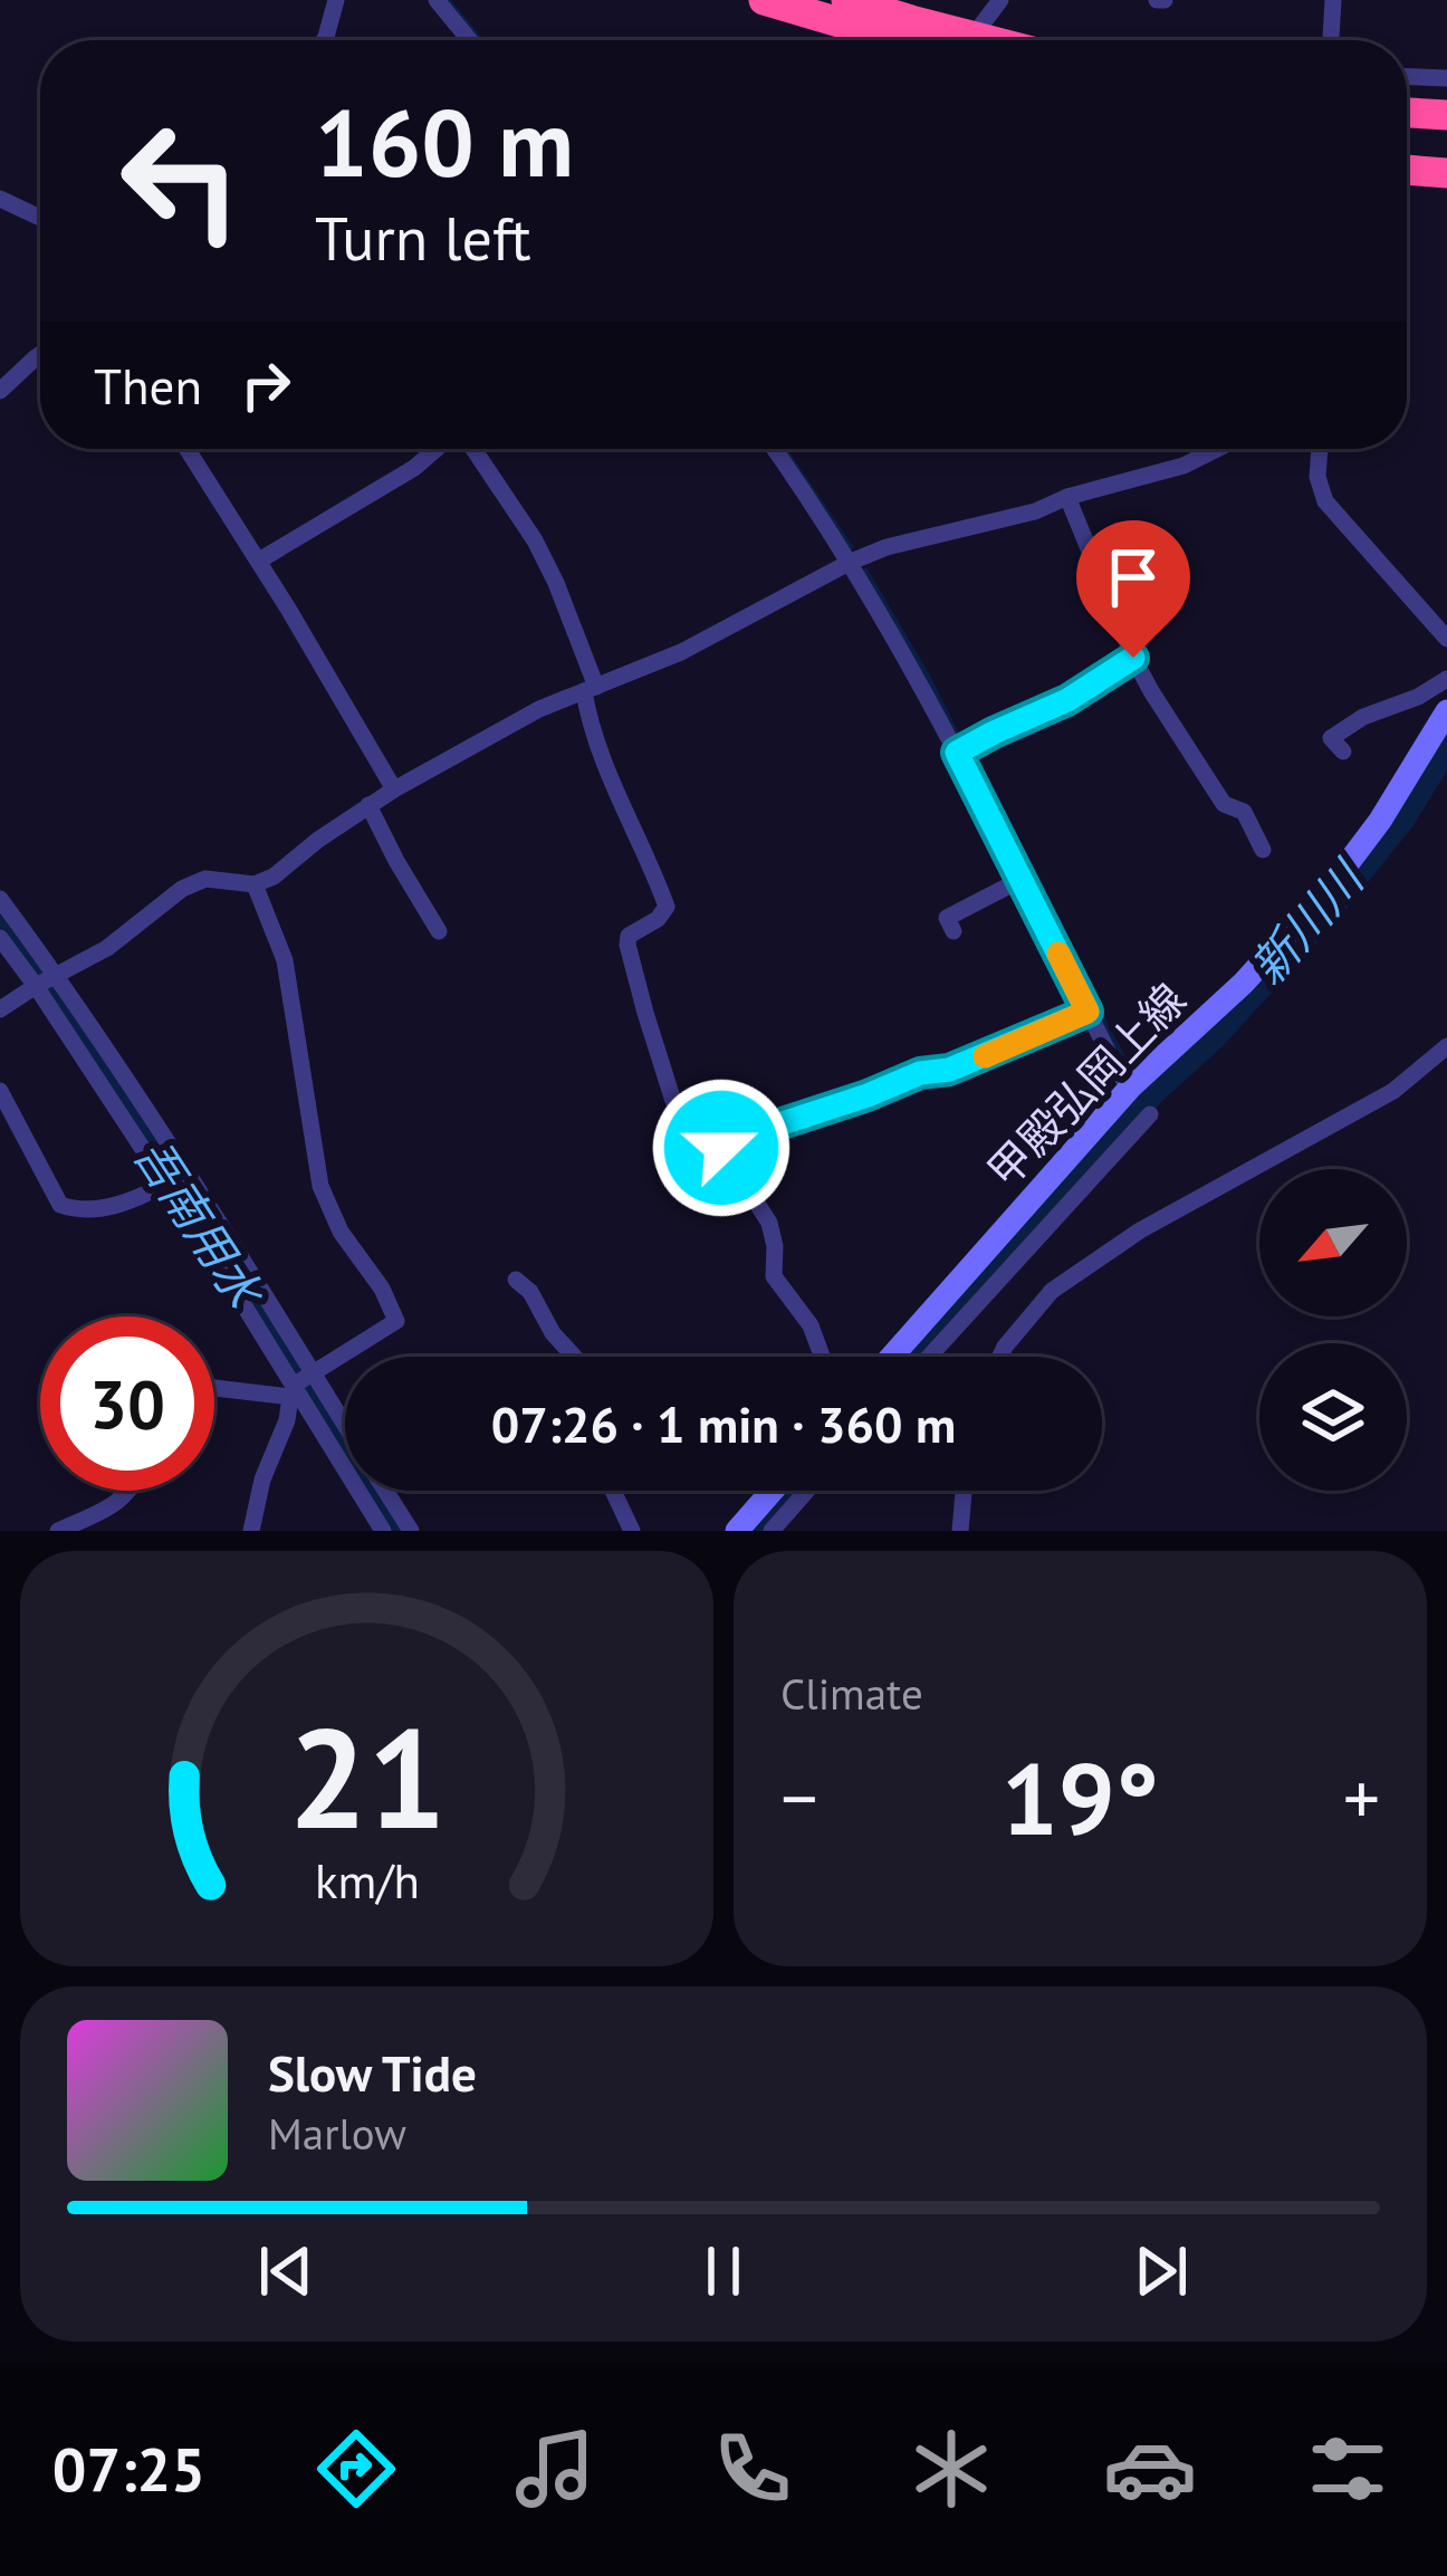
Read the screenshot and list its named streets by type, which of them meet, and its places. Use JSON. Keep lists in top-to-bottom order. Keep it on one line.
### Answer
{"streets":{"main road":["甲殿弘岡上線"]},"water":["新川川","吾南用水"],"north":"bottom left","page":{"turn":["160 m","Turn left"],"then":"Then","limit":"30","trip":"07:26 · 1 min · 360 m","tile":"Climate","heat":["−","19°","+"],"song":["Slow Tide","Marlow"],"tabs":"07:25","gauge":["21","km/h"]}}
